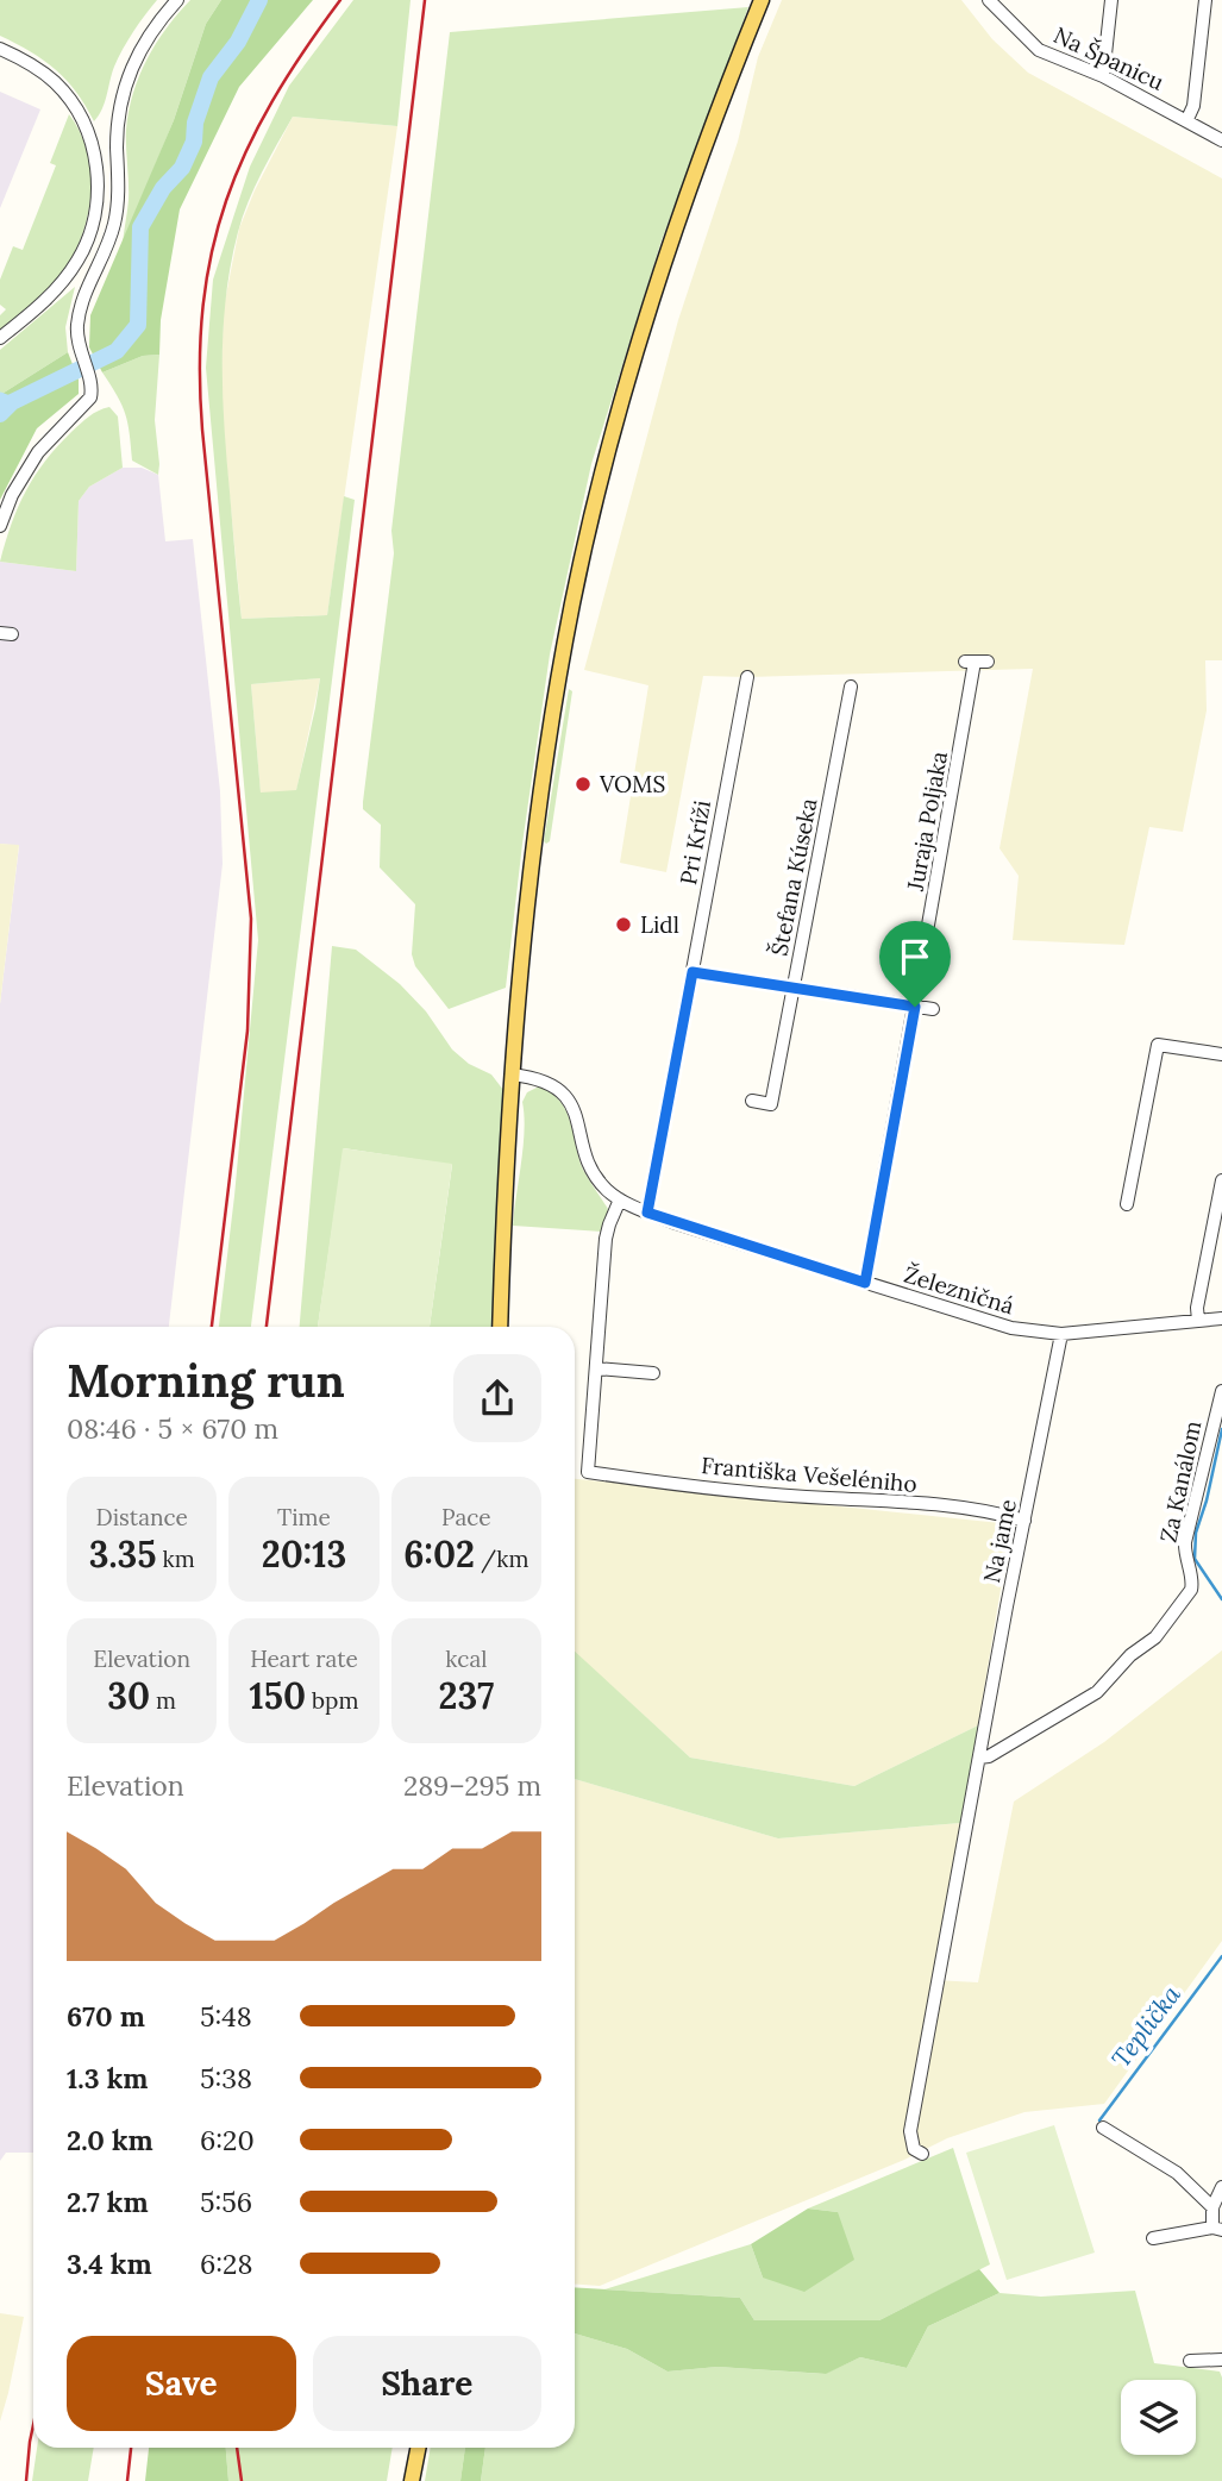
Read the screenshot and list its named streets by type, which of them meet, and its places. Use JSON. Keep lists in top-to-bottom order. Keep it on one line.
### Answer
{"streets":{"street":["Na Španicu","Juraja Poljaka","Pri Kríži","Štefana Kúseka","Železničná","Františka Vešeléniho","Za Kanálom","Na jame"]},"crossings":[["Juraja Poljaka","Železničná"],["Pri Kríži","Železničná"],["Železničná","Na jame"],["Františka Vešeléniho","Na jame"],["Za Kanálom","Na jame"]],"water":["Teplička"],"places":["VOMS","Lidl"],"page":{"heading":["Morning run","08:46 · 5 × 670 m"],"stats":[["Distance","3.35 km"],["Time","20:13"],["Pace","6:02 /km"],["Elevation","30 m"],["Heart rate","150 bpm"],["kcal","237"]],"chart":["Elevation","289–295 m"],"list":[{"name":"670 m","note":"5:48"},{"name":"1.3 km","note":"5:38"},{"name":"2.0 km","note":"6:20"},{"name":"2.7 km","note":"5:56"},{"name":"3.4 km","note":"6:28"}],"buttons":["Save","Share"]}}
